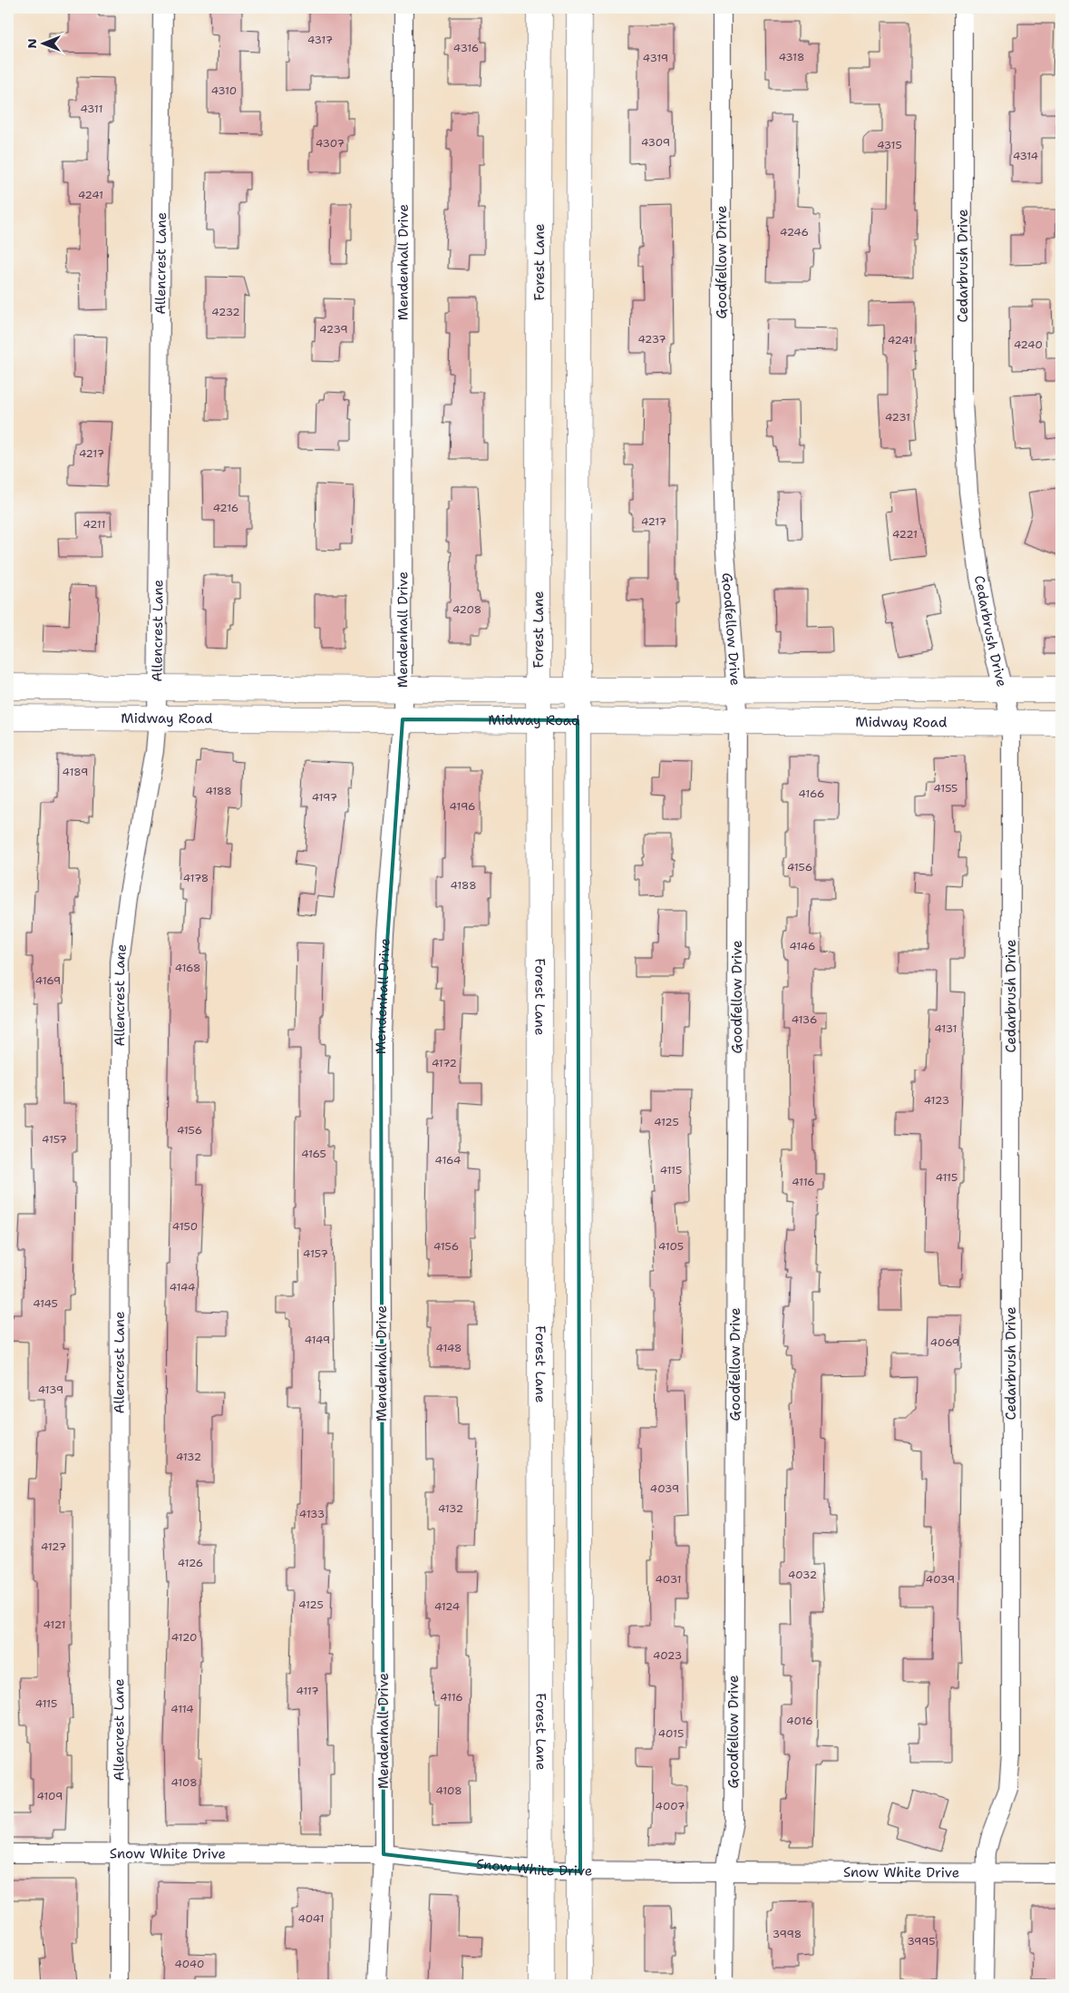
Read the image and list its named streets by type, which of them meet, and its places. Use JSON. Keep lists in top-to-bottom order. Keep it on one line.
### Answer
{"streets":{"main road":["Forest Lane","Midway Road"],"street":["Mendenhall Drive","Goodfellow Drive","Allencrest Lane","Cedarbrush Drive","Snow White Drive"]},"crossings":[["Mendenhall Drive","Midway Road"],["Mendenhall Drive","Snow White Drive"],["Forest Lane","Midway Road"],["Forest Lane","Snow White Drive"],["Goodfellow Drive","Midway Road"],["Goodfellow Drive","Snow White Drive"],["Allencrest Lane","Midway Road"],["Allencrest Lane","Snow White Drive"],["Cedarbrush Drive","Midway Road"],["Cedarbrush Drive","Snow White Drive"]],"house_numbers":["4317","4316","4318","4319","4310","4311","4309","4307","4315","4314","4241","4246","4232","4239","4237","4241","4240","4231","4217","4216","4217","4211","4221","4208","4189","4155","4188","4166","4197","4196","4156","4178","4188","4146","4168","4169","4136","4131","4172","4123","4125","4156","4157","4165","4164","4115","4115","4116","4150","4156","4105","4157","4144","4145","4149","4069","4148","4139","4132","4039","4132","4133","4127","4126","4032","4031","4039","4125","4124","4121","4120","4023","4117","4116","4115","4114","4016","4015","4108","4108","4109","4007","4041","3998","3995","4040"],"north":"left"}
